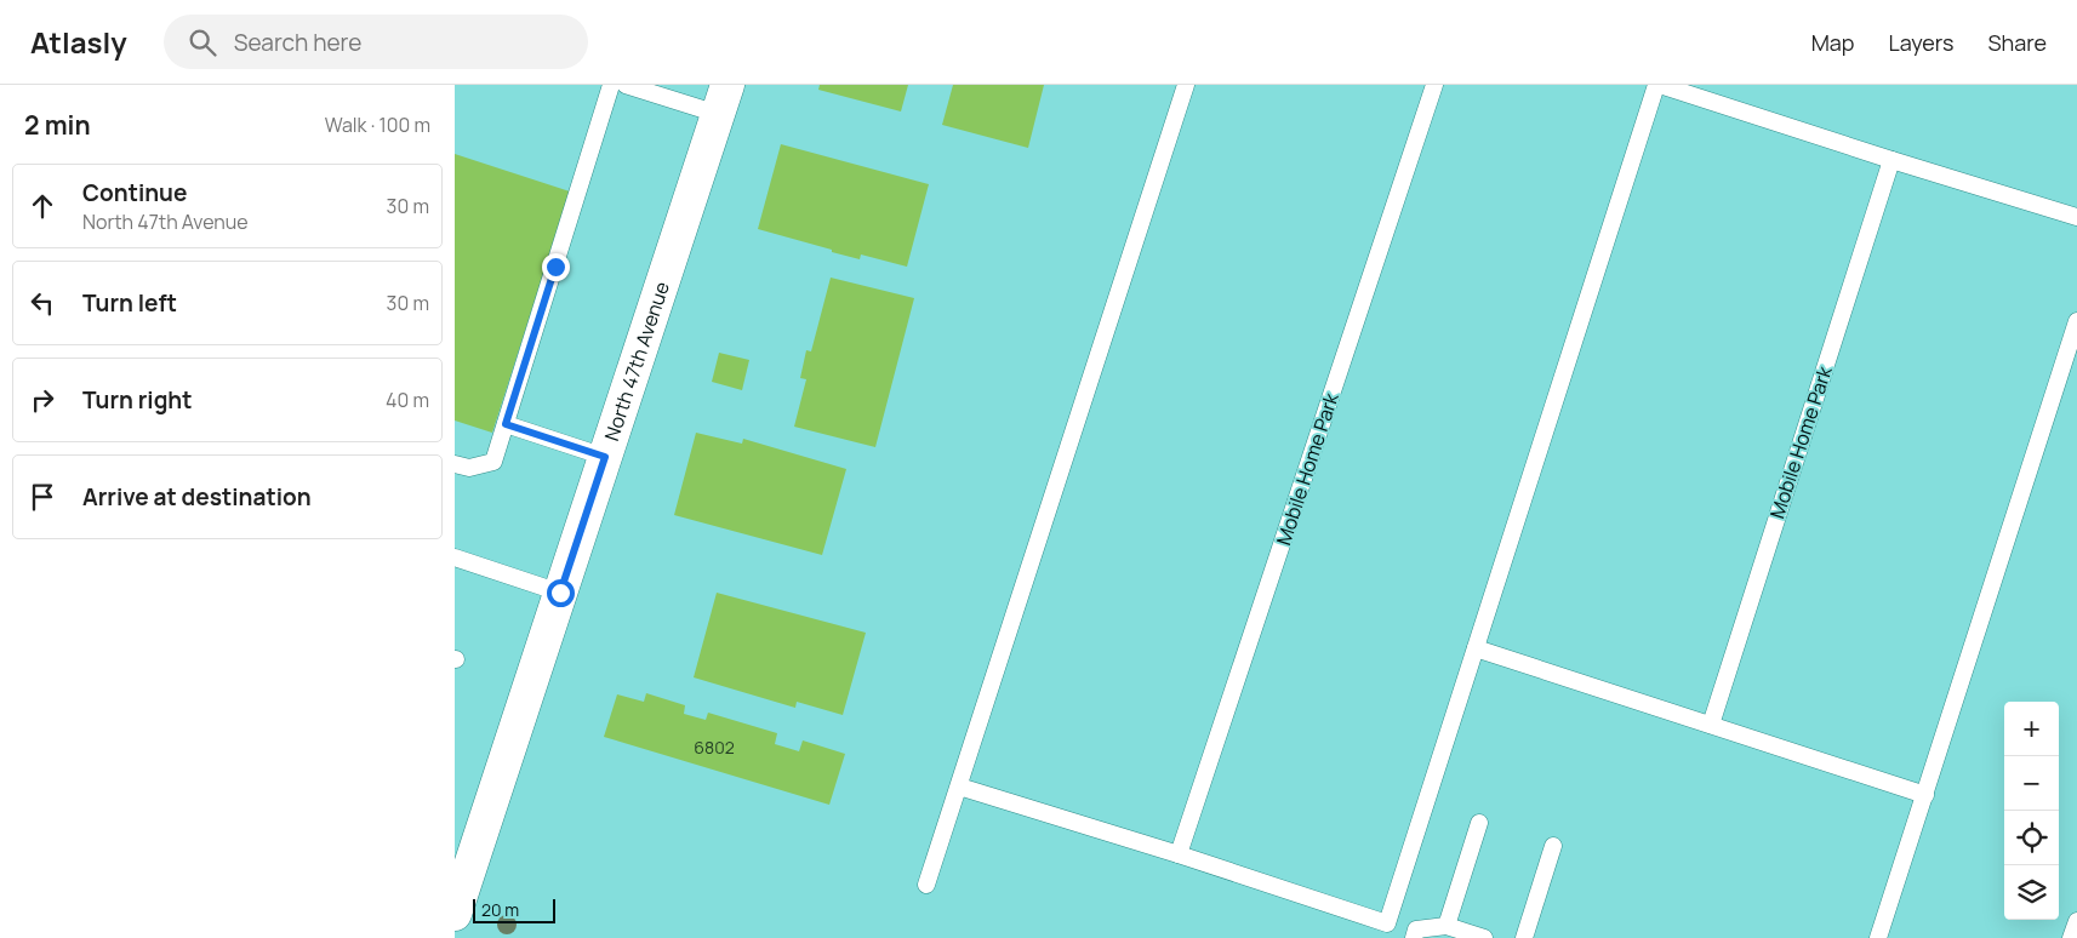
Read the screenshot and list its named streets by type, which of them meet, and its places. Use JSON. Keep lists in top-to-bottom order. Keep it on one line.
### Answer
{"streets":{"street":["North 47th Avenue"],"lane":["Mobile Home Park"]},"house_numbers":["6802"],"scale_bar":"20 m","page":{"header":"Atlasly","search":"Search here","nav":["Map","Layers","Share"],"heading":["2 min","Walk · 100 m"],"list":[["Continue","North 47th Avenue","30 m"],["Turn left","30 m"],["Turn right","40 m"],"Arrive at destination"],"map_buttons":["+","−"],"scale":"20 m"}}
